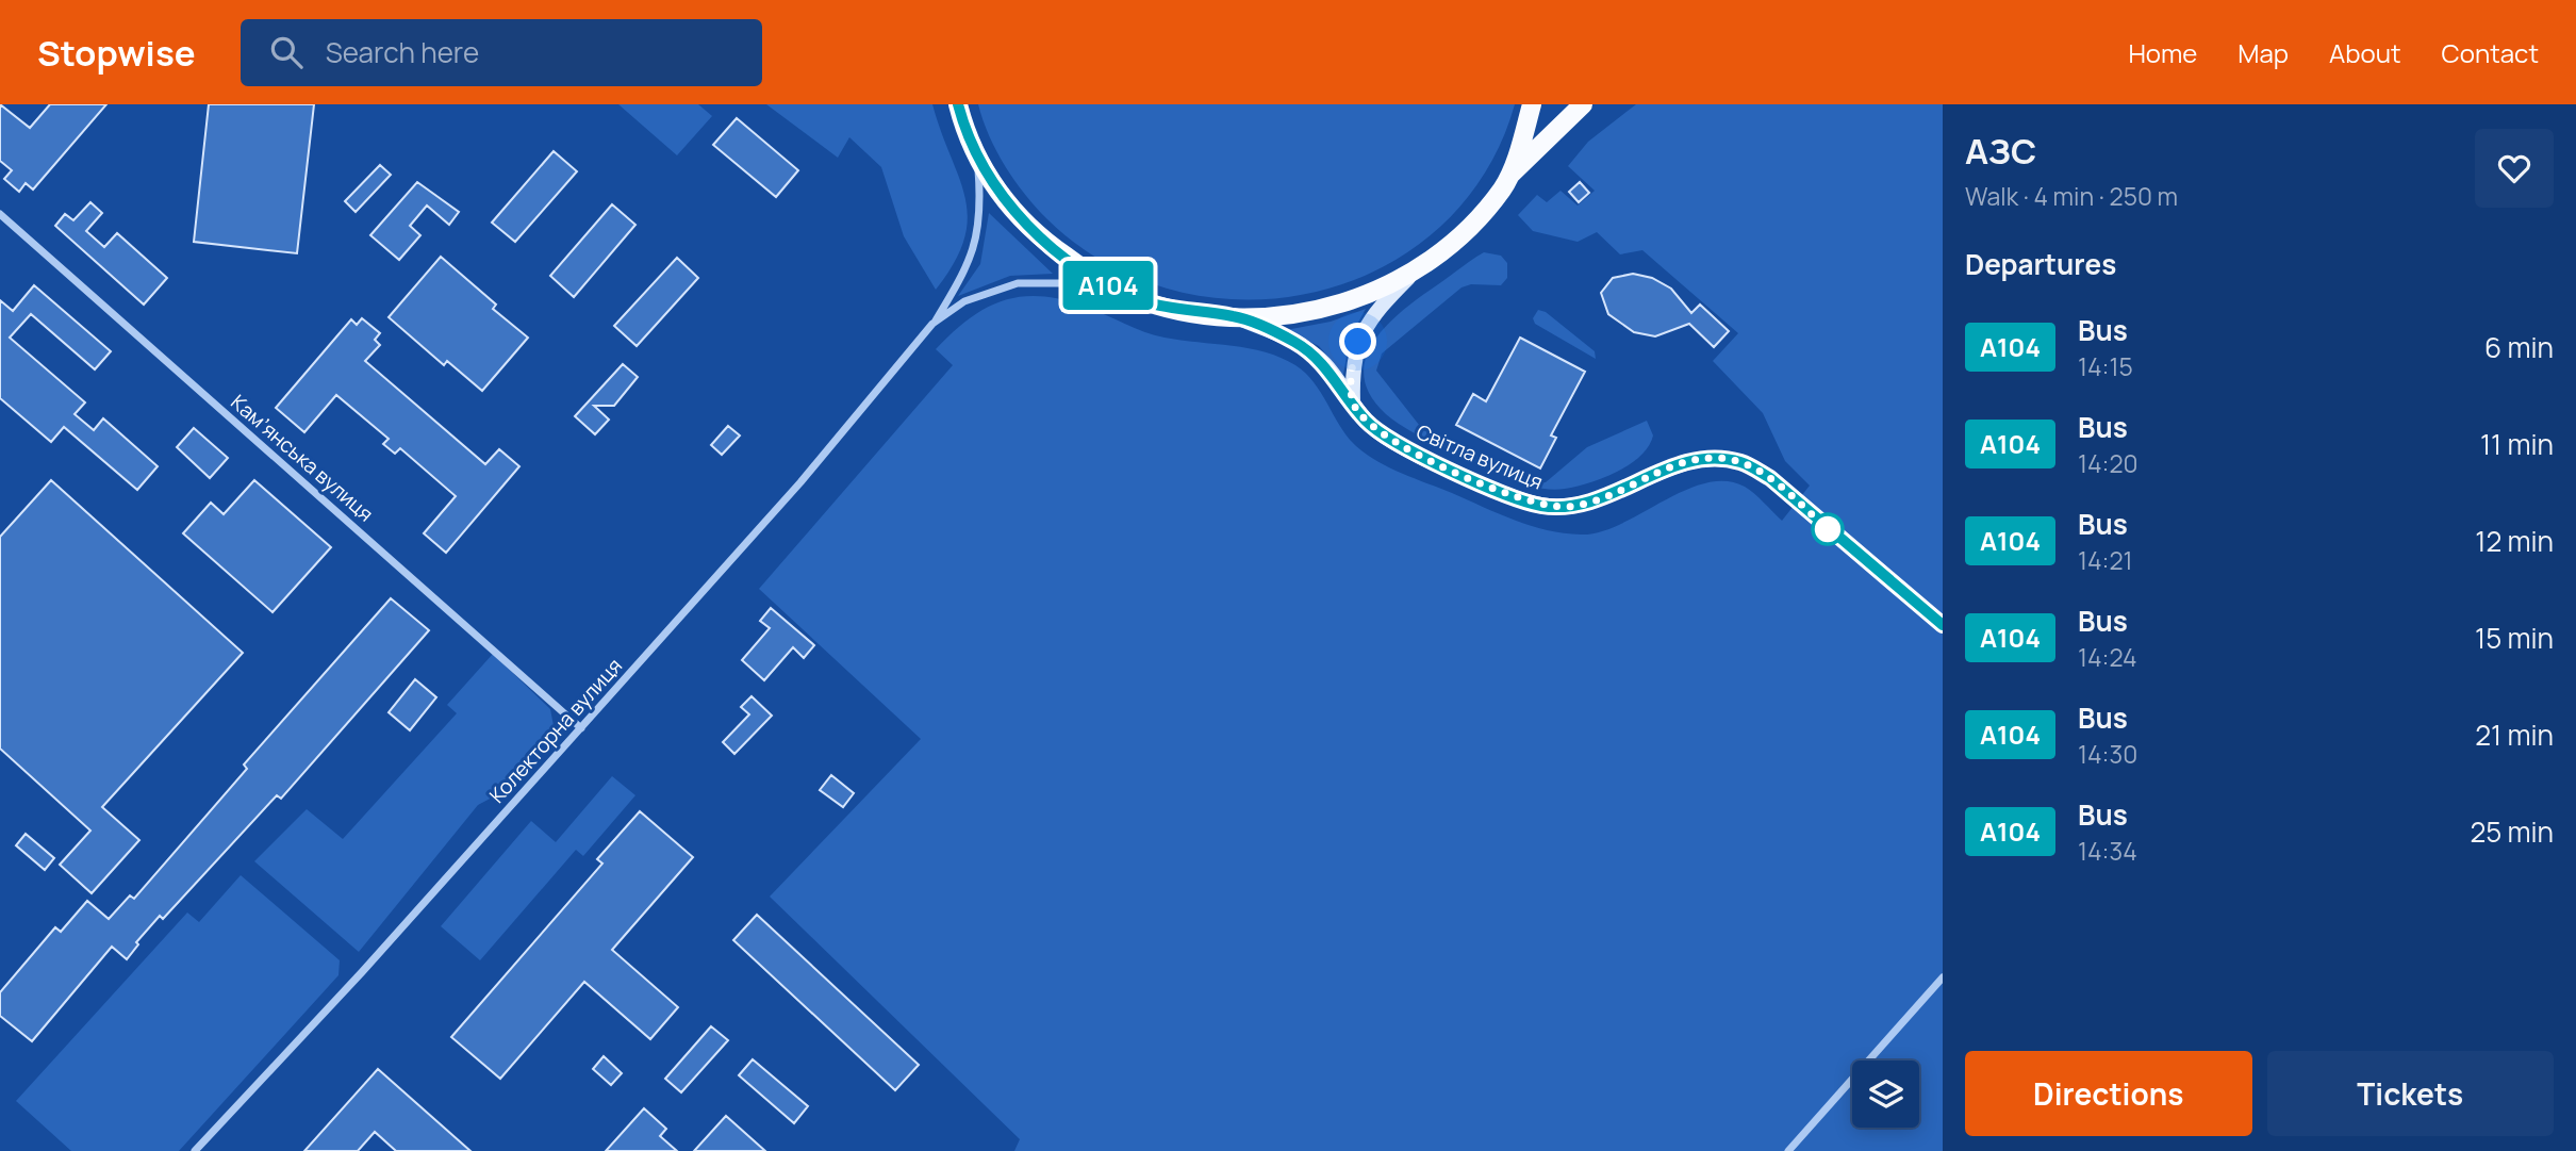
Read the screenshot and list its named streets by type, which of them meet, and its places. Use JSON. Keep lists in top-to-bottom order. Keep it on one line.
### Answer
{"streets":{"main road":["Світла вулиця"],"street":["Камʼянська вулиця","Колекторна вулиця"]},"crossings":[["Камʼянська вулиця","Колекторна вулиця"]],"lines":["bus line А104"],"page":{"header":"Stopwise","search":"Search here","nav":["Home","Map","About","Contact"],"on_map":"А104","heading":[["АЗС","Walk · 4 min · 250 m"],"Departures"],"list":[{"mark":"А104","name":"Bus","note":"14:15","value":"6 min"},{"mark":"А104","name":"Bus","note":"14:20","value":"11 min"},{"mark":"А104","name":"Bus","note":"14:21","value":"12 min"},{"mark":"А104","name":"Bus","note":"14:24","value":"15 min"},{"mark":"А104","name":"Bus","note":"14:30","value":"21 min"},{"mark":"А104","name":"Bus","note":"14:34","value":"25 min"}],"buttons":["Directions","Tickets"]}}
